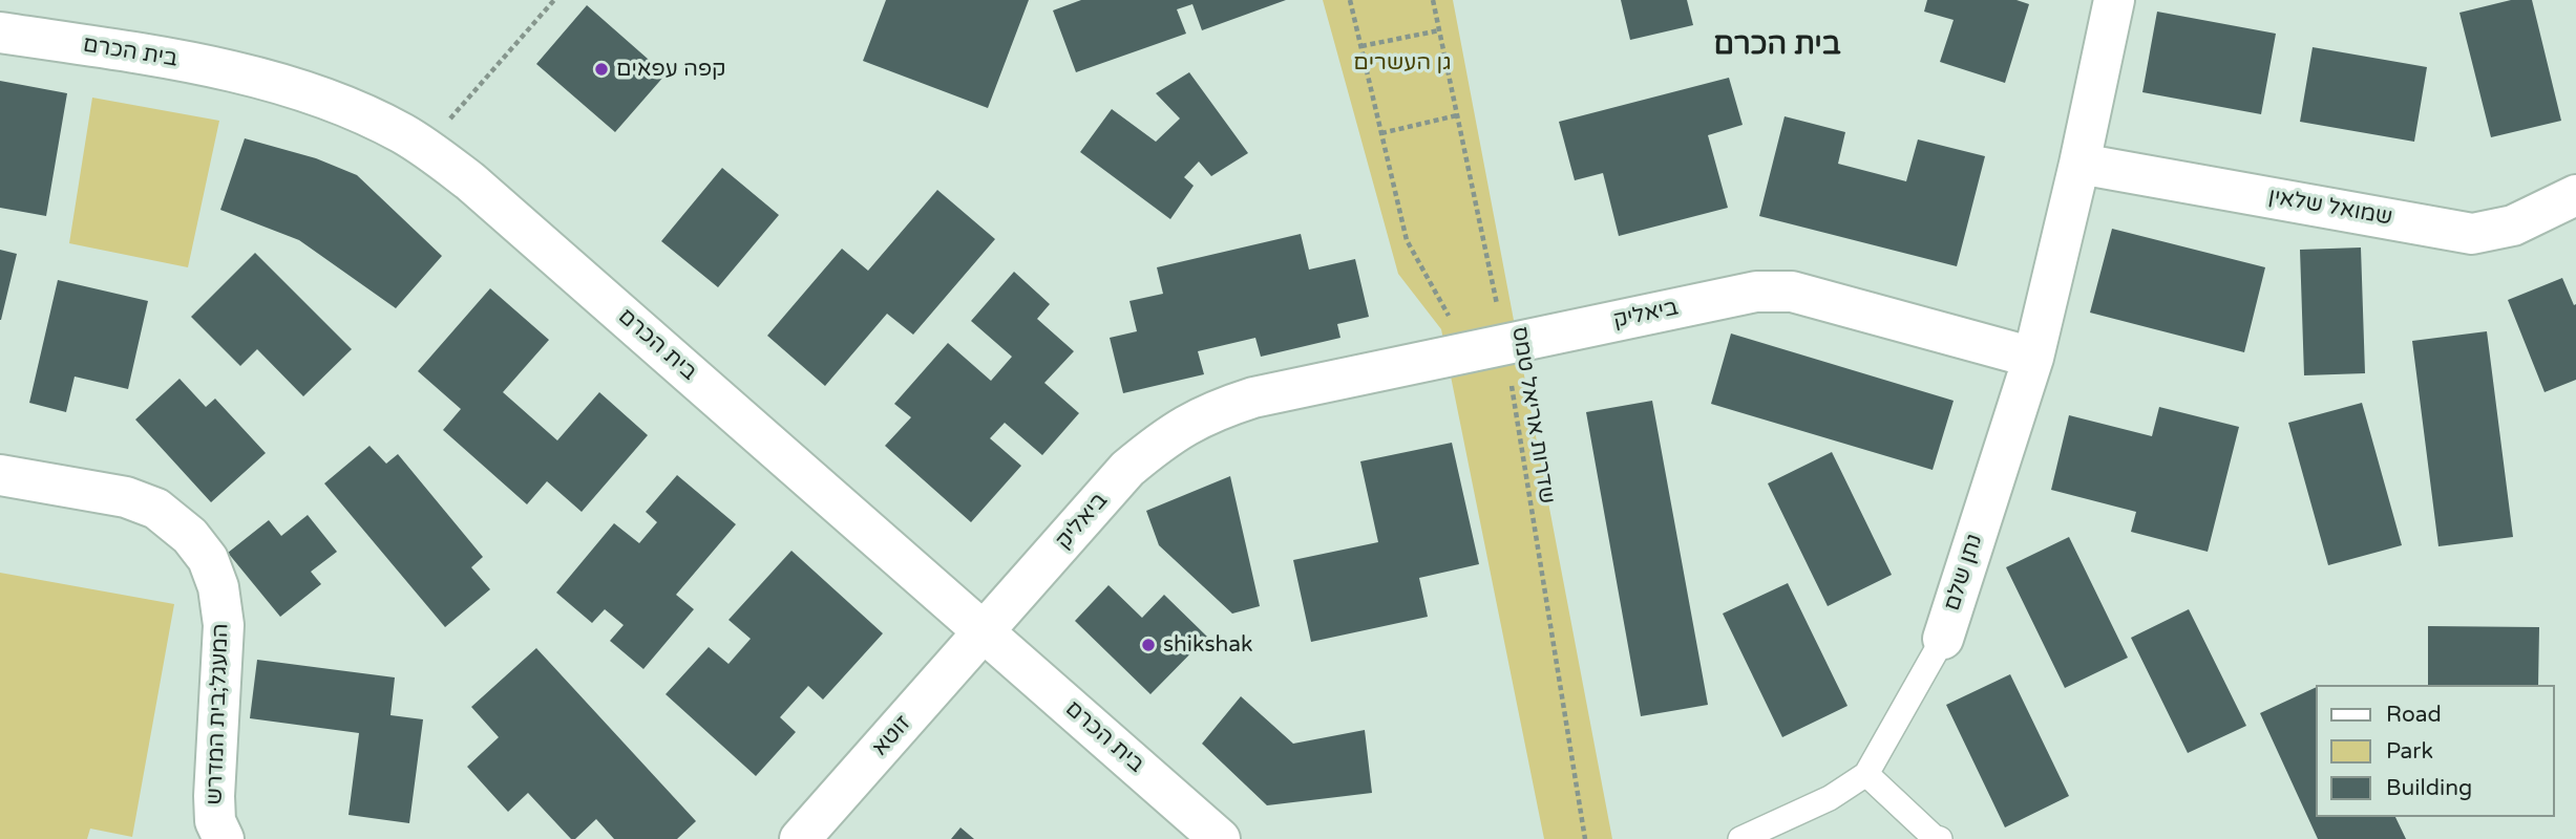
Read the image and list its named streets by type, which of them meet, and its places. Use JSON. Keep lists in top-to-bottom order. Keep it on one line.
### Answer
{"streets":{"street":["בית הכרם","שמואל שלאין","ביאליק","נתן שלם","המעגל;בית המדרש","זוטא"],"path":["שדרות אריאל טמס"]},"crossings":[["בית הכרם","ביאליק"],["בית הכרם","זוטא"],["ביאליק","שדרות אריאל טמס"],["ביאליק","נתן שלם"],["ביאליק","זוטא"]],"districts":["בית הכרם"],"parks":["גן העשרים"],"places":["קפה עפאים","shikshak"],"legend":["Road","Park","Building"]}
